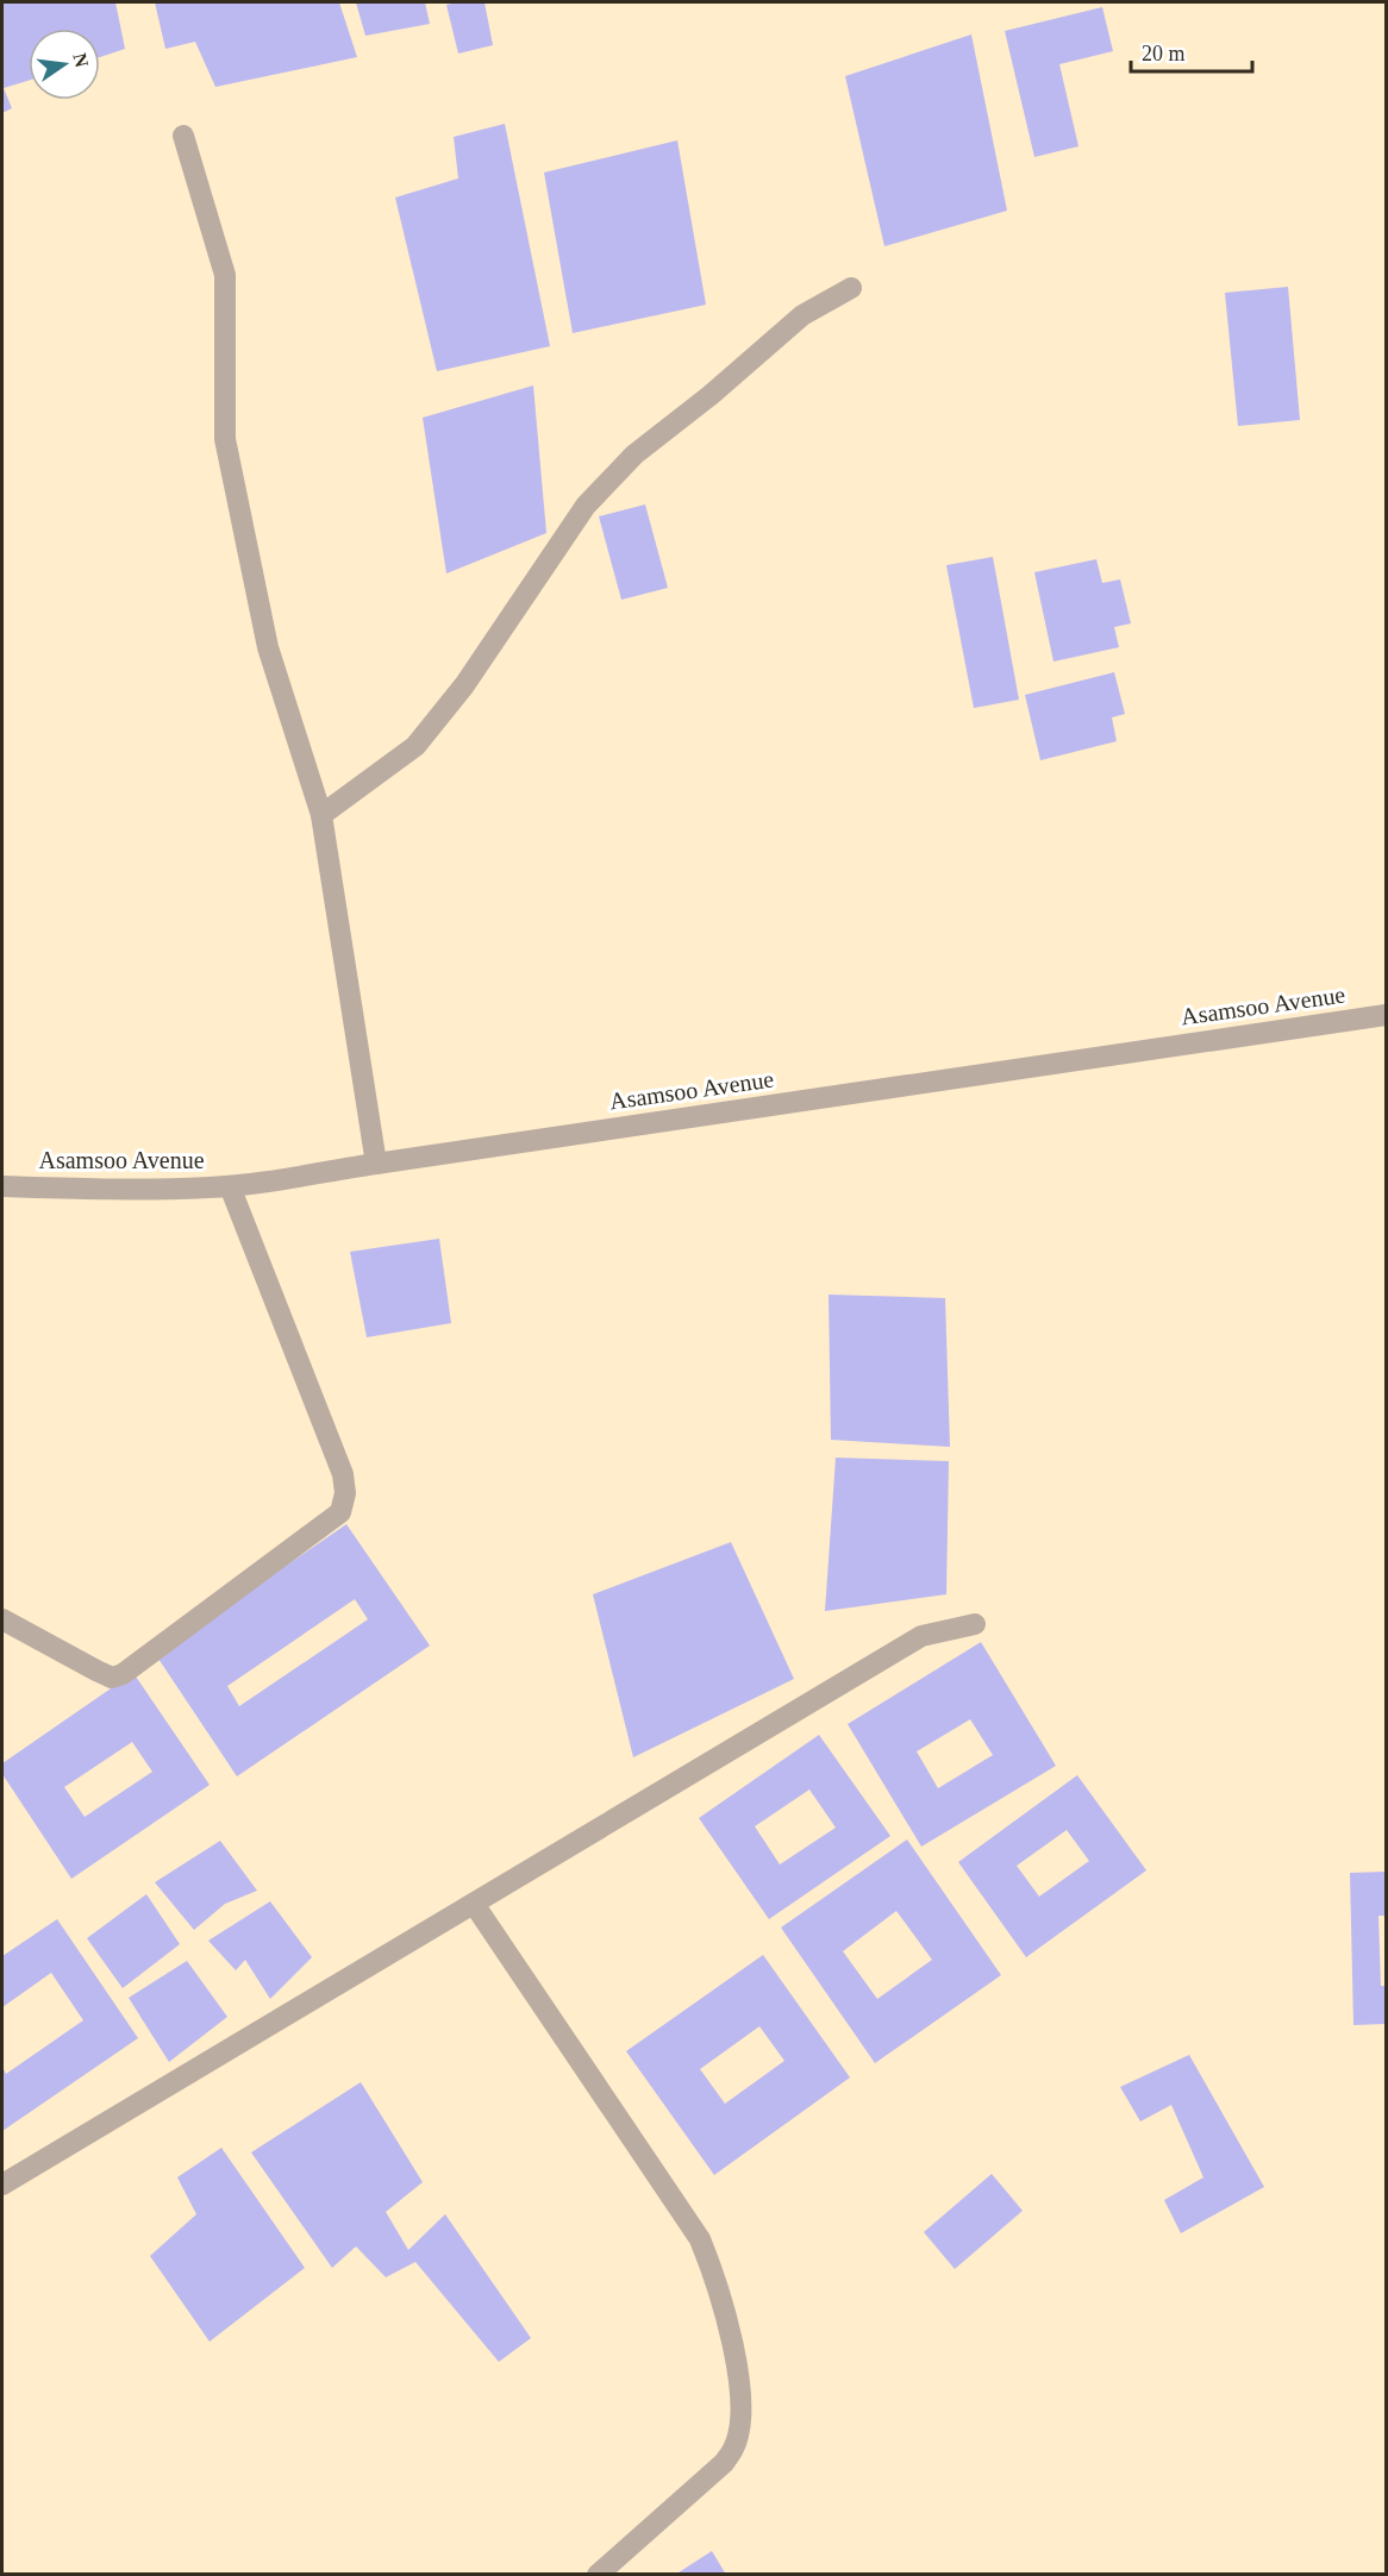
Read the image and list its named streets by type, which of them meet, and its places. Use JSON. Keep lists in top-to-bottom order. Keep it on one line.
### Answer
{"streets":{"street":["Asamsoo Avenue"]},"scale_bar":"20 m","north":"right"}
